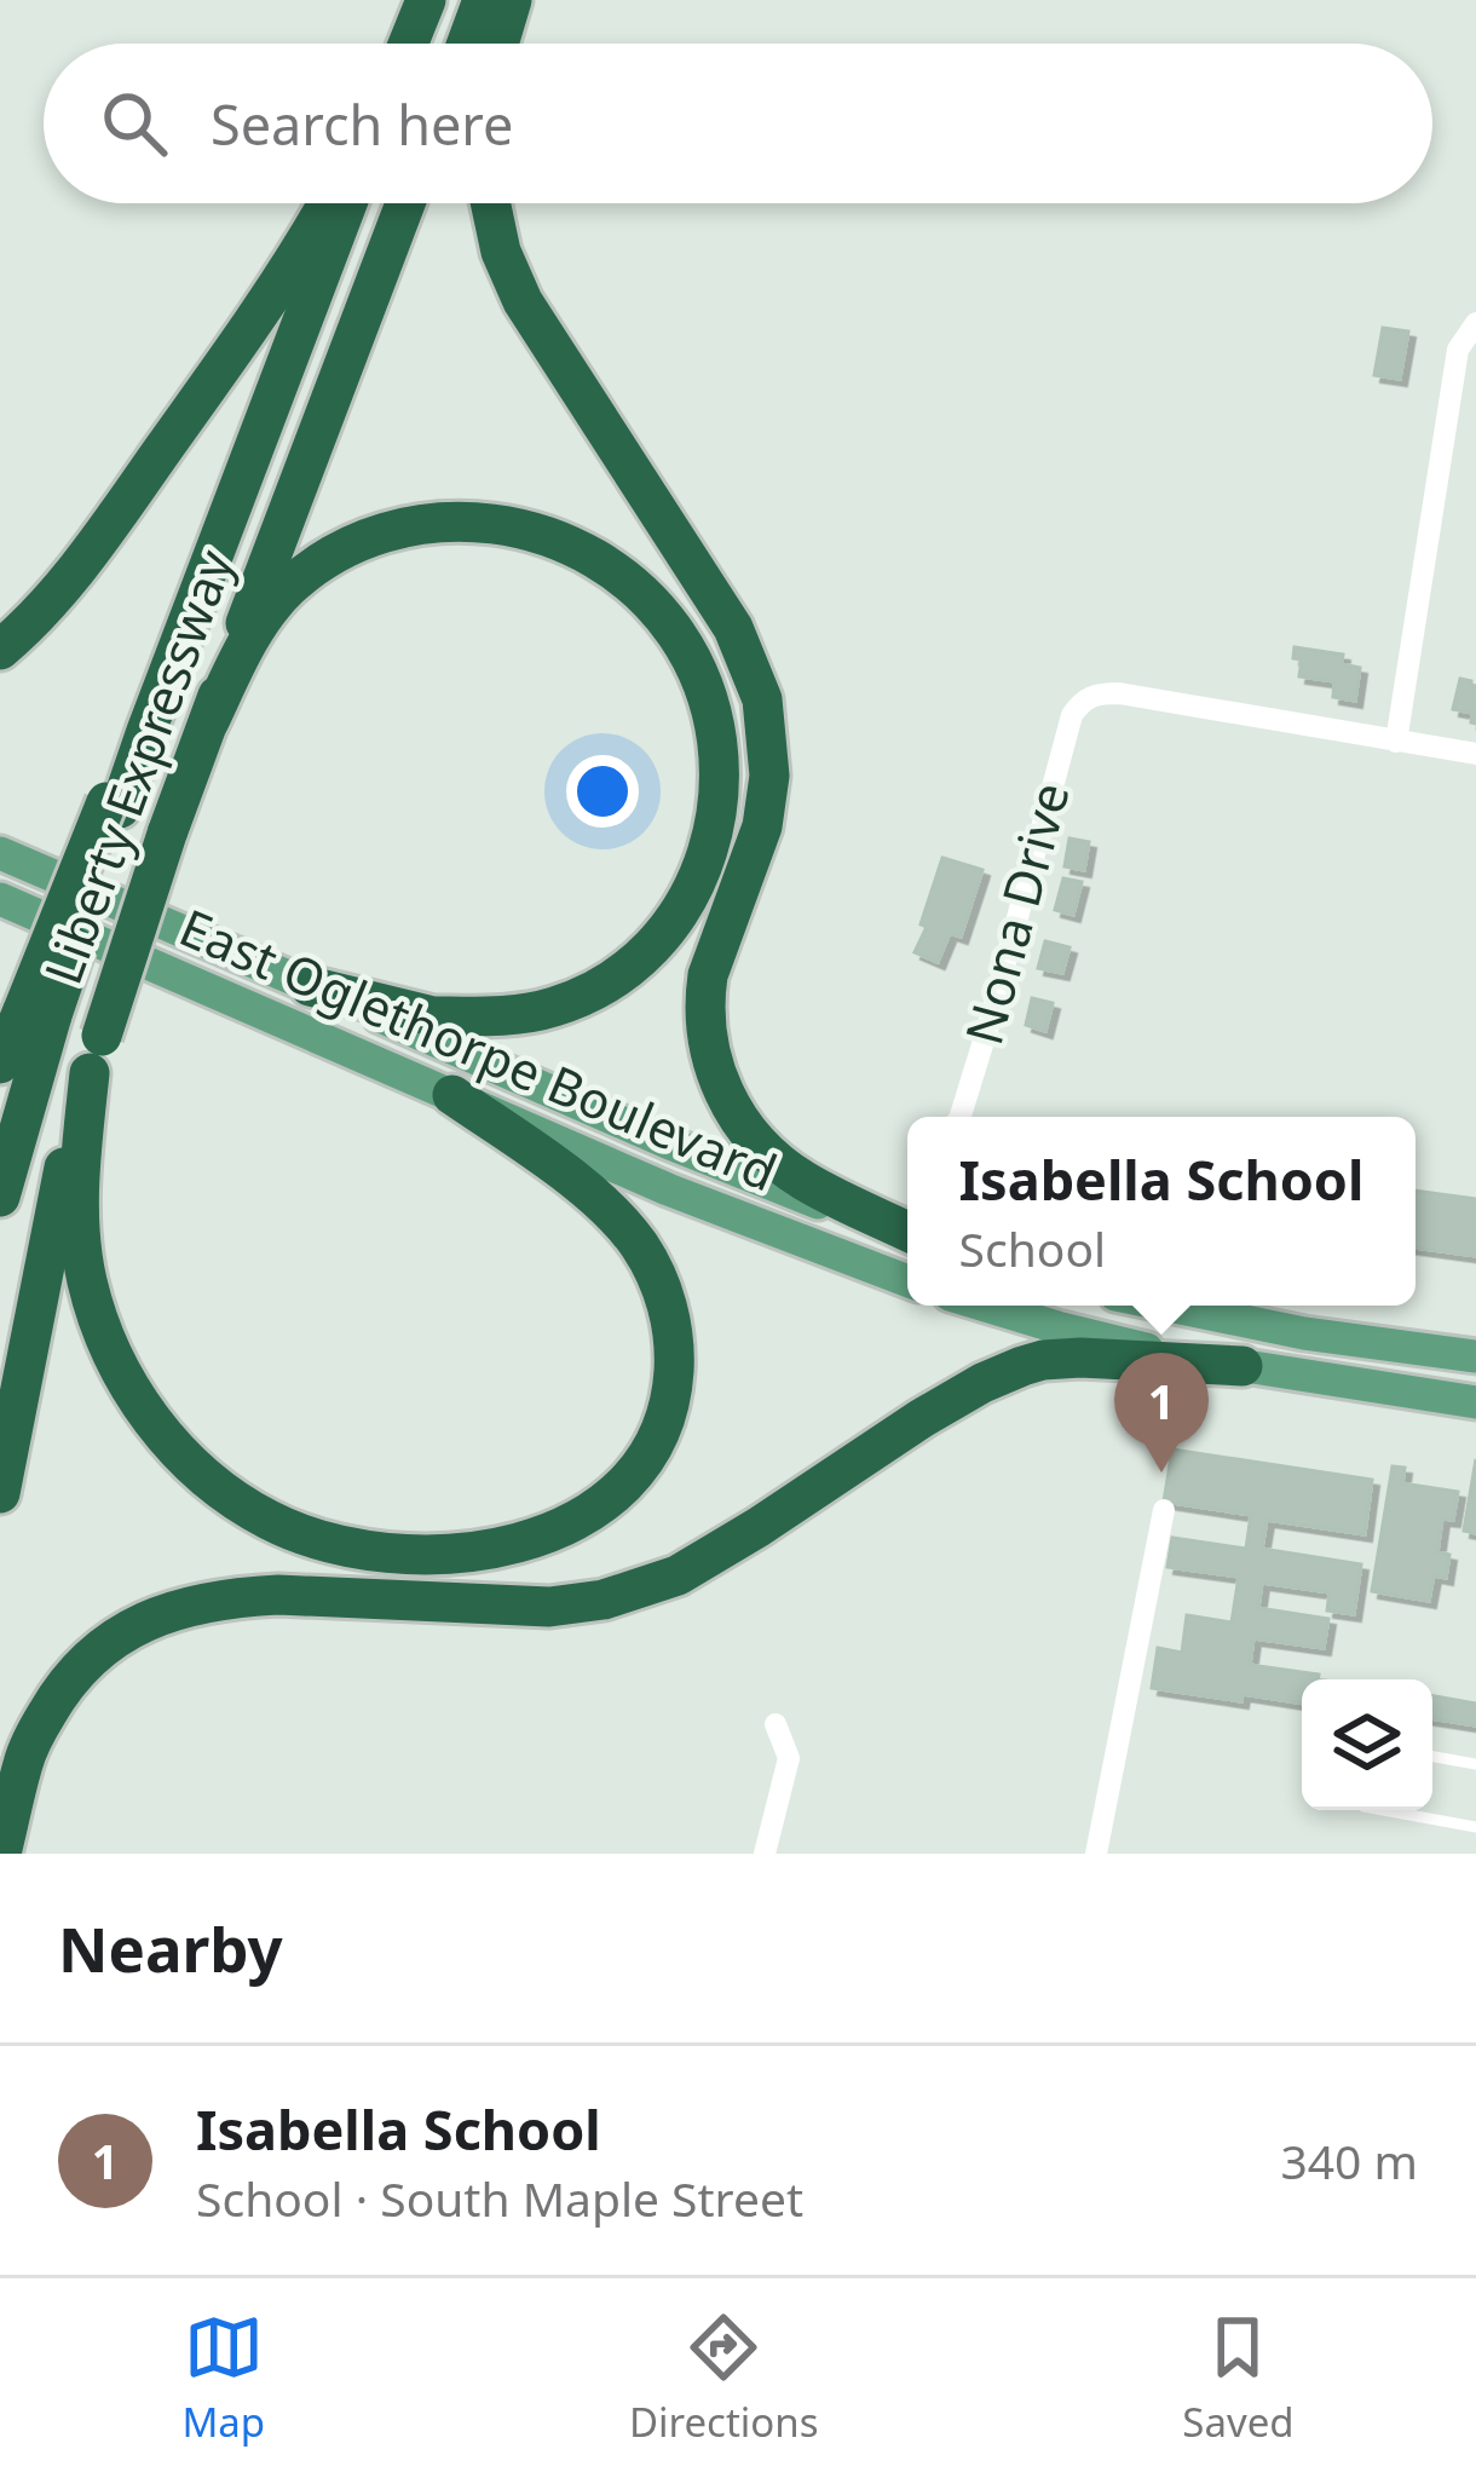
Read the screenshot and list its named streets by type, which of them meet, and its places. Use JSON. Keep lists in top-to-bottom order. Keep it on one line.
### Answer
{"streets":{"highway":["Liberty Expressway"],"main road":["East Oglethorpe Boulevard"],"street":["Nona Drive"]},"page":{"search":"Search here","popup":["Isabella School","School"],"pins":"1","heading":"Nearby","list":[{"mark":"1","name":"Isabella School","note":"School · South Maple Street","value":"340 m"}],"nav":["Map","Directions","Saved"]}}
